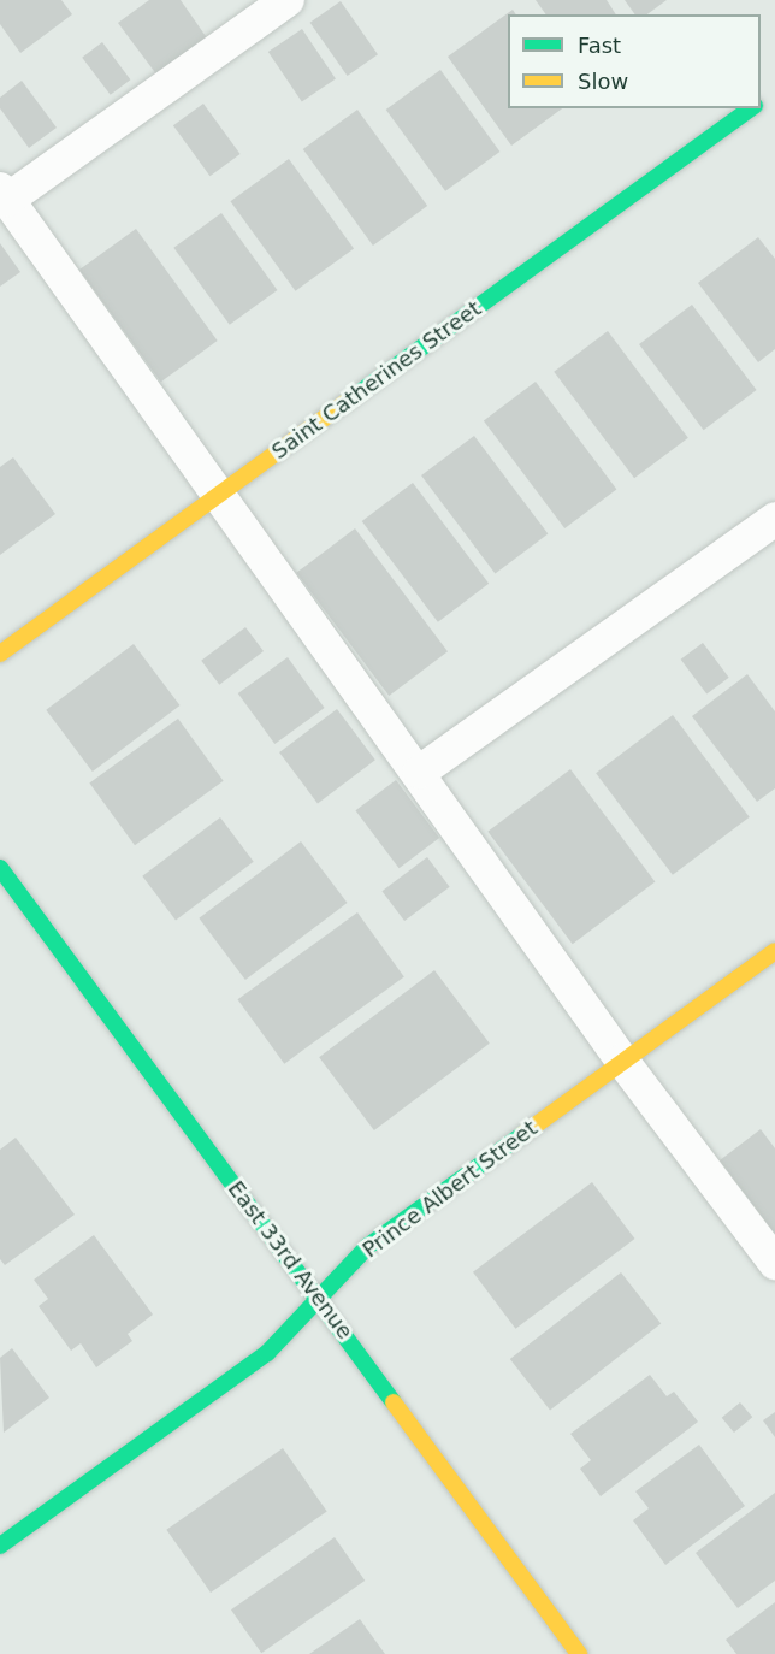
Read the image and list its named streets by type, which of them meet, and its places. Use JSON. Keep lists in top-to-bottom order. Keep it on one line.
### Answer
{"streets":{"street":["Saint Catherines Street","Prince Albert Street","East 33rd Avenue"]},"crossings":[["Prince Albert Street","East 33rd Avenue"]],"legend":["Fast","Slow"]}
